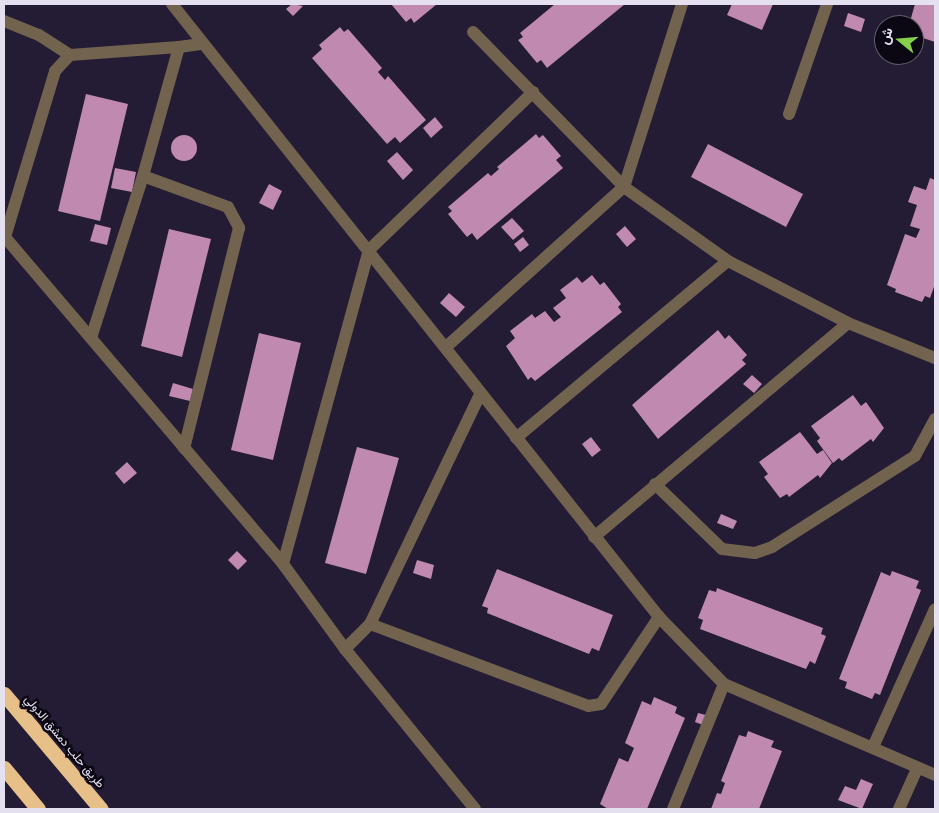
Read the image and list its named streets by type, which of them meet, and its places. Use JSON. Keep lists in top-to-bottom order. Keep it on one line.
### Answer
{"streets":{"highway":["طريق حلب دمشق الدولي"]},"north":"left"}
